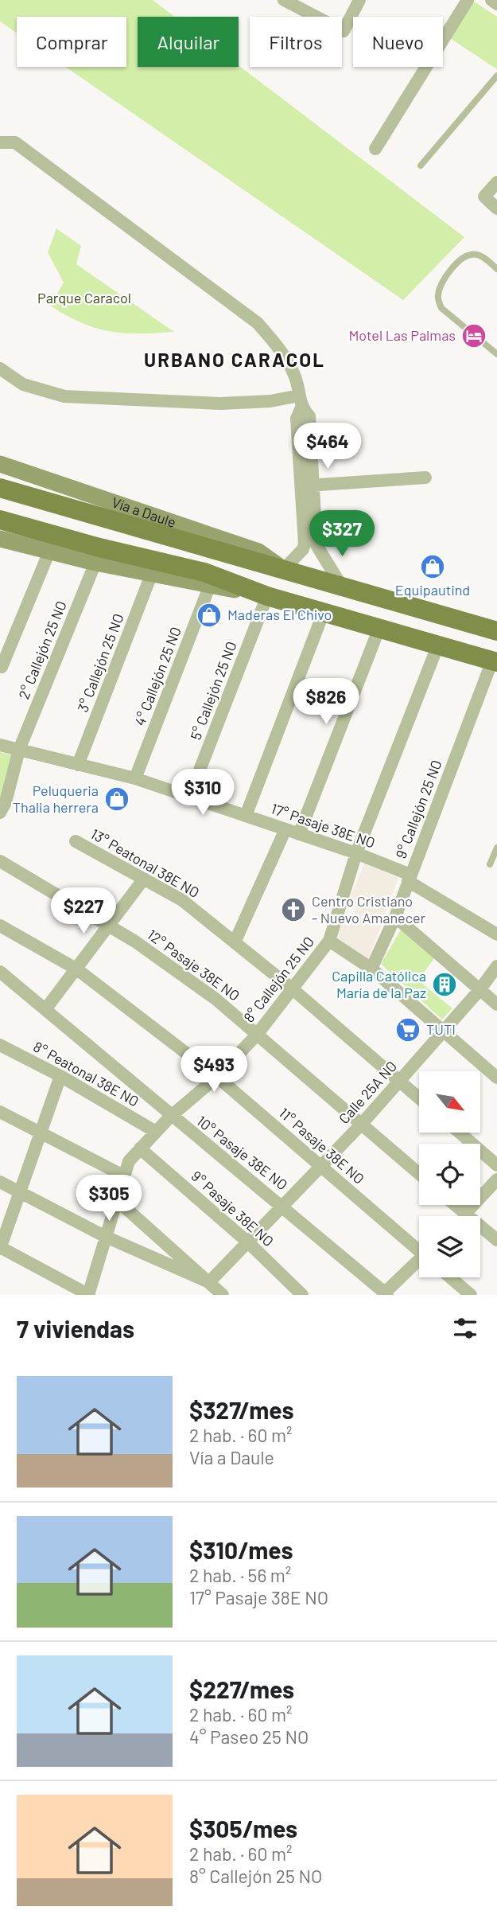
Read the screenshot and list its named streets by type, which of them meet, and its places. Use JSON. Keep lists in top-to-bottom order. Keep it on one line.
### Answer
{"streets":{"main road":["Vía a Daule"],"street":["2° Callejón 25 NO","3° Callejón 25 NO","4° Callejón 25 NO","5° Callejón 25 NO","9° Callejón 25 NO","17° Pasaje 38E NO","13° Peatonal 38E NO","12° Pasaje 38E NO","8° Callejón 25 NO","8° Peatonal 38E NO","Calle 25A NO","11° Pasaje 38E NO","10° Pasaje 38E NO","9° Pasaje 38E NO"]},"crossings":[["2° Callejón 25 NO","17° Pasaje 38E NO"],["3° Callejón 25 NO","17° Pasaje 38E NO"],["4° Callejón 25 NO","17° Pasaje 38E NO"],["5° Callejón 25 NO","17° Pasaje 38E NO"],["9° Callejón 25 NO","17° Pasaje 38E NO"],["17° Pasaje 38E NO","8° Callejón 25 NO"],["13° Peatonal 38E NO","8° Callejón 25 NO"],["13° Peatonal 38E NO","Calle 25A NO"],["12° Pasaje 38E NO","8° Callejón 25 NO"],["12° Pasaje 38E NO","Calle 25A NO"],["8° Callejón 25 NO","8° Peatonal 38E NO"],["8° Callejón 25 NO","11° Pasaje 38E NO"],["8° Callejón 25 NO","10° Pasaje 38E NO"],["8° Callejón 25 NO","9° Pasaje 38E NO"],["Calle 25A NO","11° Pasaje 38E NO"],["Calle 25A NO","10° Pasaje 38E NO"],["Calle 25A NO","9° Pasaje 38E NO"]],"districts":["URBANO CARACOL"],"parks":["Parque Caracol"],"places":{"hotel":["Motel Las Palmas"],"shop":["Equipautind","Maderas El Chivo","Peluqueria Thalia herrera"],"church":["Centro Cristiano - Nuevo Amanecer"],"building":["Capilla Católica María de la Paz"],"supermarket":["TUTI"]},"north":"bottom right","page":{"chip":["Comprar","Alquilar","Filtros","Nuevo"],"price":["$464","$327","$826","$310","$227","$493","$305"],"heading":"7 viviendas","list":[{"name":"$327/mes","note":"2 hab. · 60 m² · Vía a Daule"},{"name":"$310/mes","note":"2 hab. · 56 m² · 17° Pasaje 38E NO"},{"name":"$227/mes","note":"2 hab. · 60 m² · 4° Paseo 25 NO"},{"name":"$305/mes","note":"2 hab. · 60 m² · 8° Callejón 25 NO"}]}}
